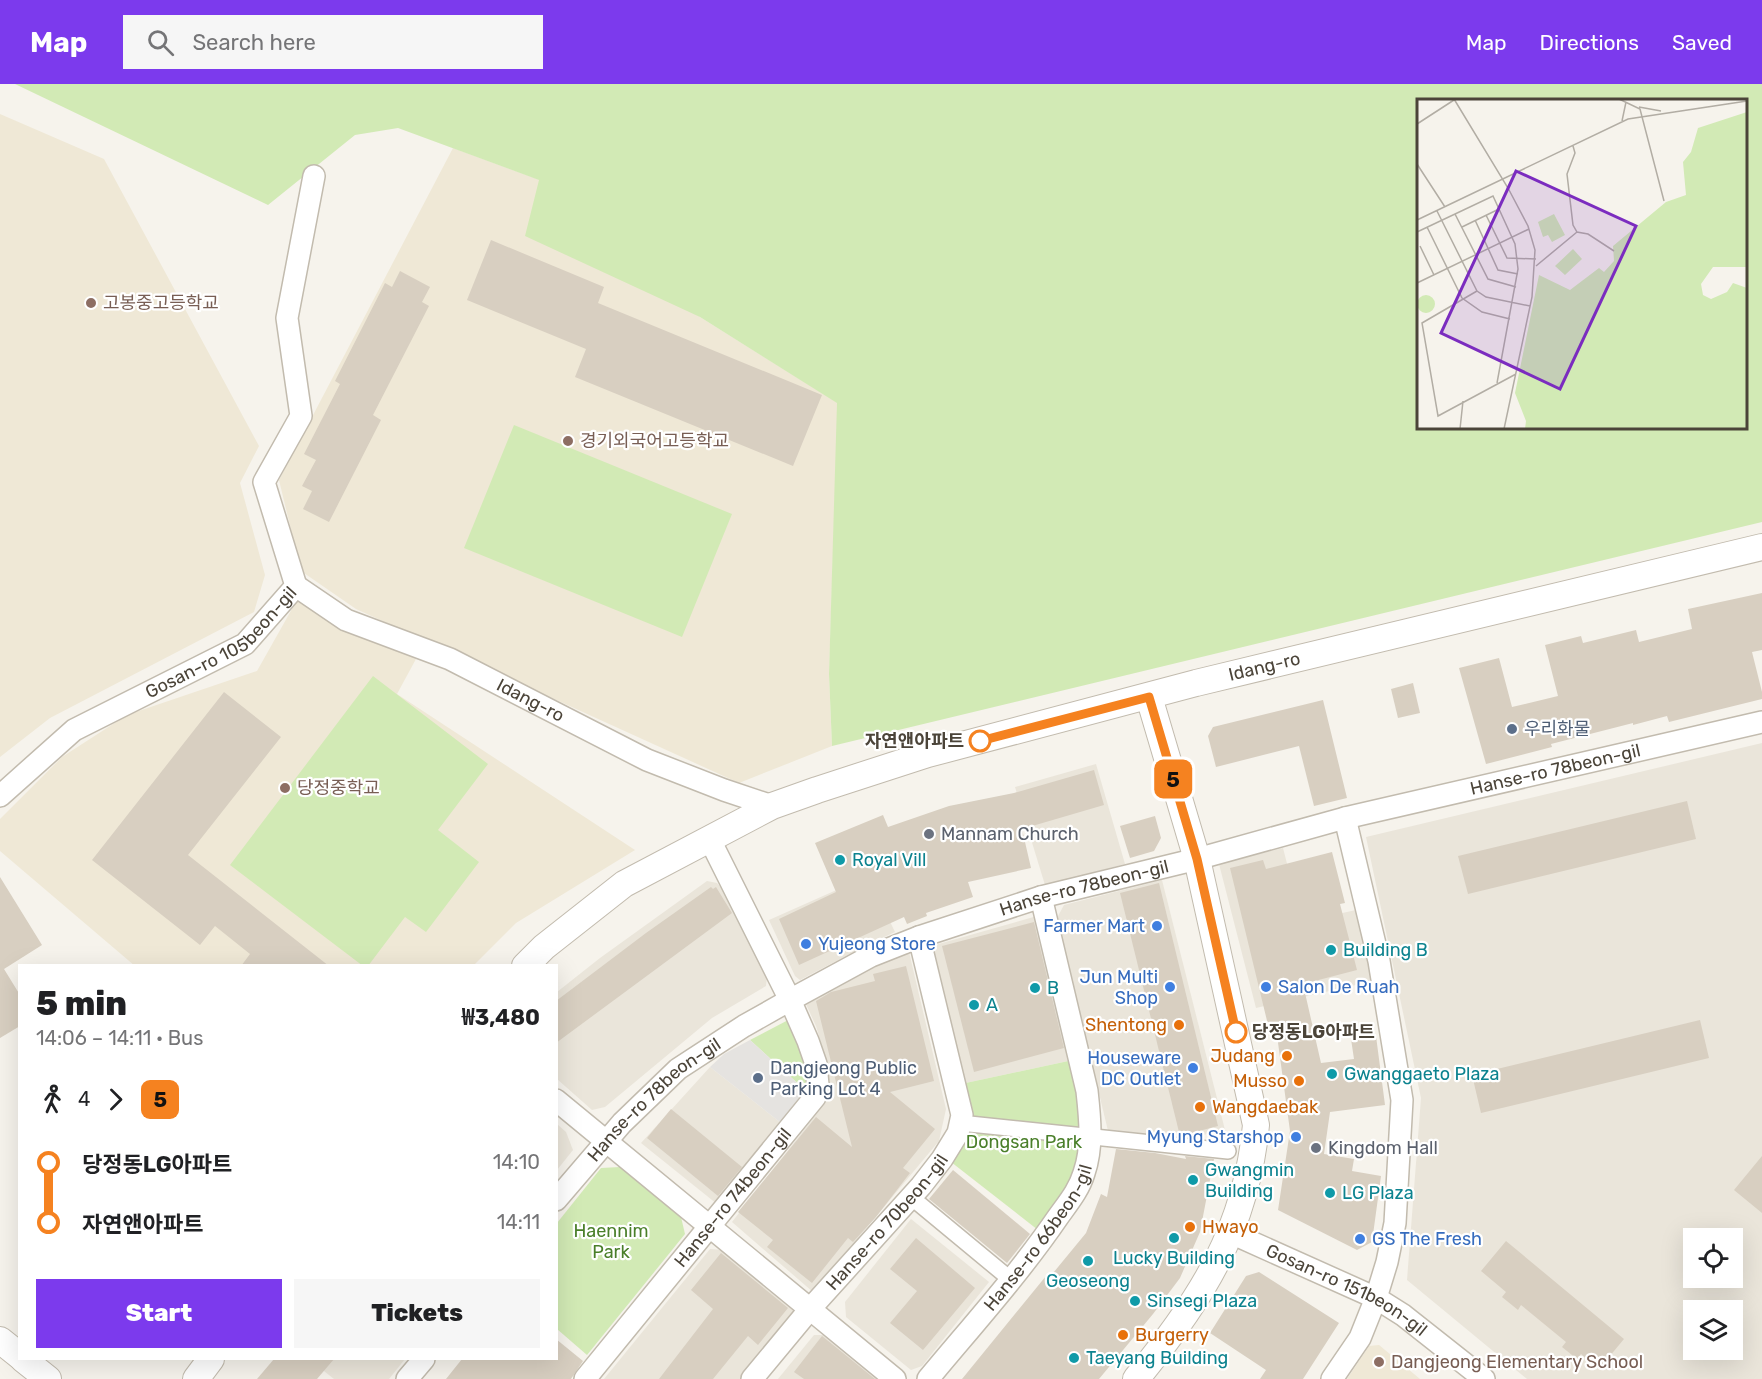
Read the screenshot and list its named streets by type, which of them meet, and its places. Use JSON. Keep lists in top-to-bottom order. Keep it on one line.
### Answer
{"streets":{"street":["Gosan-ro 105beon-gil","Idang-ro","Hanse-ro 78beon-gil","Hanse-ro 74beon-gil","Hanse-ro 70beon-gil","Hanse-ro 66beon-gil","Gosan-ro 151beon-gil"]},"crossings":[["Gosan-ro 105beon-gil","Idang-ro"],["Idang-ro","Hanse-ro 74beon-gil"],["Hanse-ro 78beon-gil","Hanse-ro 74beon-gil"],["Hanse-ro 78beon-gil","Hanse-ro 66beon-gil"]],"parks":["Dongsan Park","Haennim Park"],"places":["고봉중고등학교","경기외국어고등학교","우리화물","자연앤아파트","당정중학교","Mannam Church","Royal Vill","Farmer Mart","Yujeong Store","Building B","Jun Multi Shop","Salon De Ruah","B","A","Shentong","당정동LG아파트","Judang","Houseware DC Outlet","Gwanggaeto Plaza","Dangjeong Public Parking Lot 4","Musso","Wangdaebak","Myung Starshop","Kingdom Hall","Gwangmin Building","LG Plaza","Hwayo","Lucky Building","GS The Fresh","Geoseong","Sinsegi Plaza","Burgerry","Taeyang Building","Dangjeong Elementary School"],"lines":["bus line 5"],"page":{"header":"Map","search":"Search here","nav":["Map","Directions","Saved"],"on_map":"5","heading":["5 min","14:06 – 14:11 · Bus","₩3,480"],"legs":["4","5"],"list":[{"name":"당정동LG아파트","value":"14:10"},{"name":"자연앤아파트","value":"14:11"}],"buttons":["Start","Tickets"]}}
